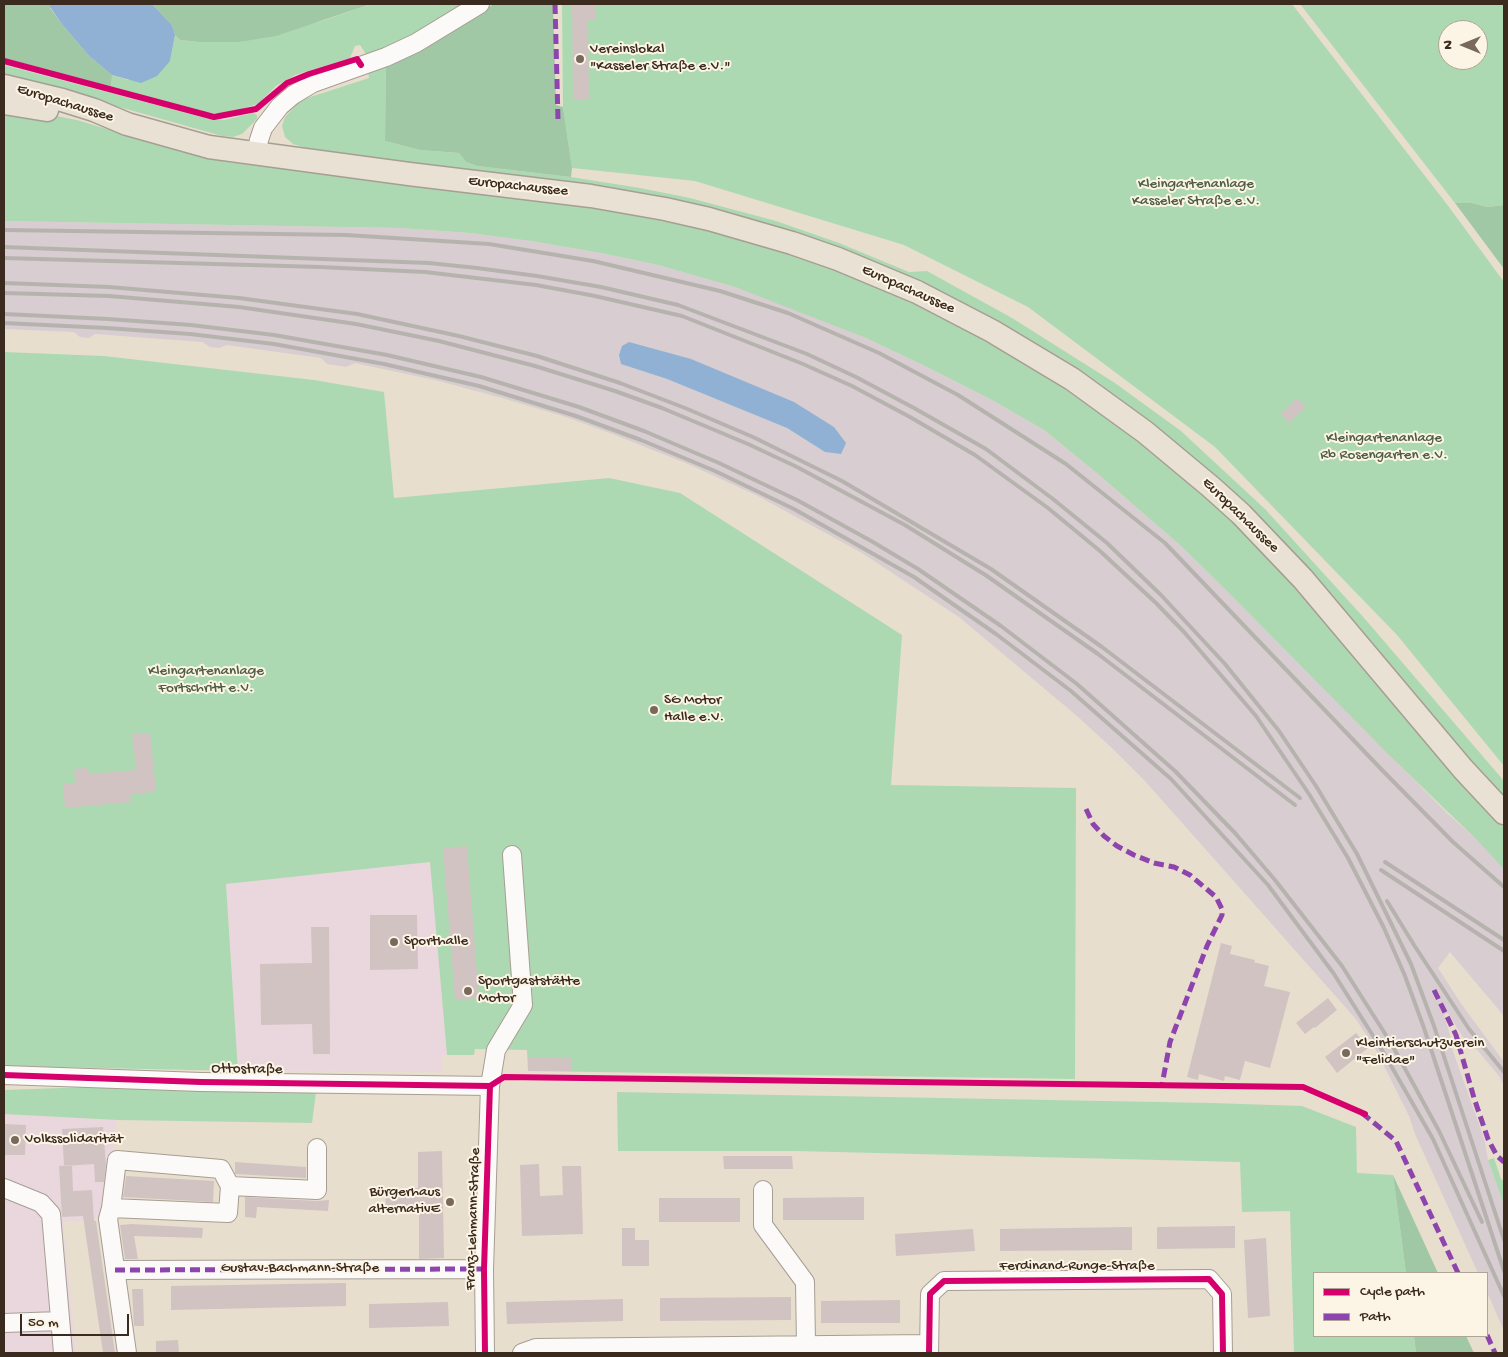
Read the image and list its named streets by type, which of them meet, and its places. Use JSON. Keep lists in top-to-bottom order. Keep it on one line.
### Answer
{"streets":{"main road":["Europachaussee"],"street":["Ottostraße","Franz-Lehmann-Straße","Ferdinand-Runge-Straße","Gustav-Bachmann-Straße"]},"crossings":[["Ottostraße","Franz-Lehmann-Straße"],["Franz-Lehmann-Straße","Gustav-Bachmann-Straße"]],"parks":["Kleingartenanlage Kasseler Straße e.V.","Kleingartenanlage Rb Rosengarten e.V.","Kleingartenanlage Fortschritt e.V."],"places":["Vereinslokal \"Kasseler Straße e.V.\"","SG Motor Halle e.V.","Sporthalle","Sportgaststätte Motor","Kleintierschutzverein \"Felidae\"","Volkssolidarität","Bürgerhaus alternativE"],"legend":["Cycle path","Path"],"scale_bar":"50 m","north":"left"}
